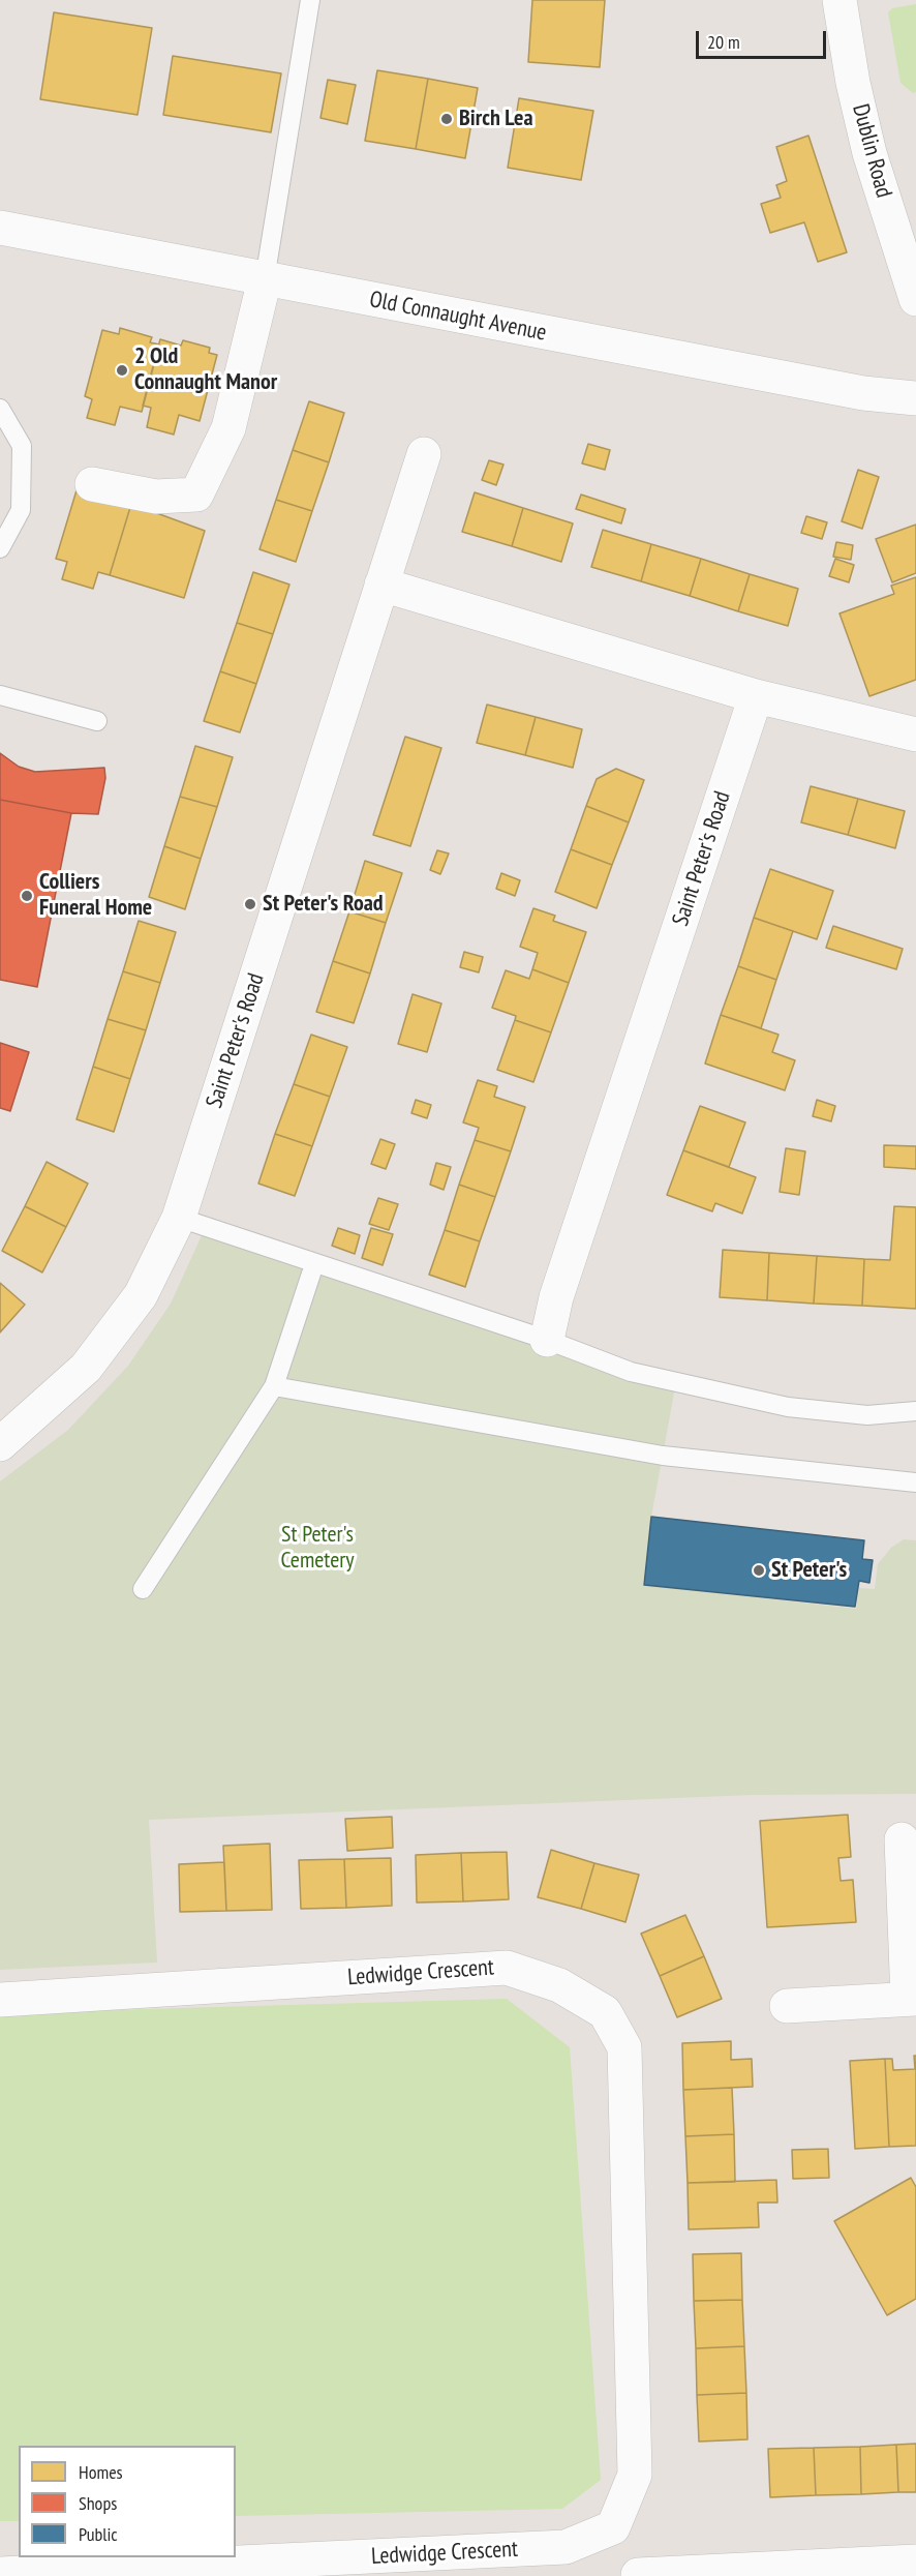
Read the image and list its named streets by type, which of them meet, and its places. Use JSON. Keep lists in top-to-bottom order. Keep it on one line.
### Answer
{"streets":{"street":["Dublin Road","Old Connaught Avenue","Saint Peter's Road","Ledwidge Crescent"]},"parks":["St Peter's Cemetery"],"places":["Birch Lea","2 Old Connaught Manor","Colliers Funeral Home","St Peter's Road","St Peter's"],"legend":["Homes","Shops","Public"],"scale_bar":"20 m"}
